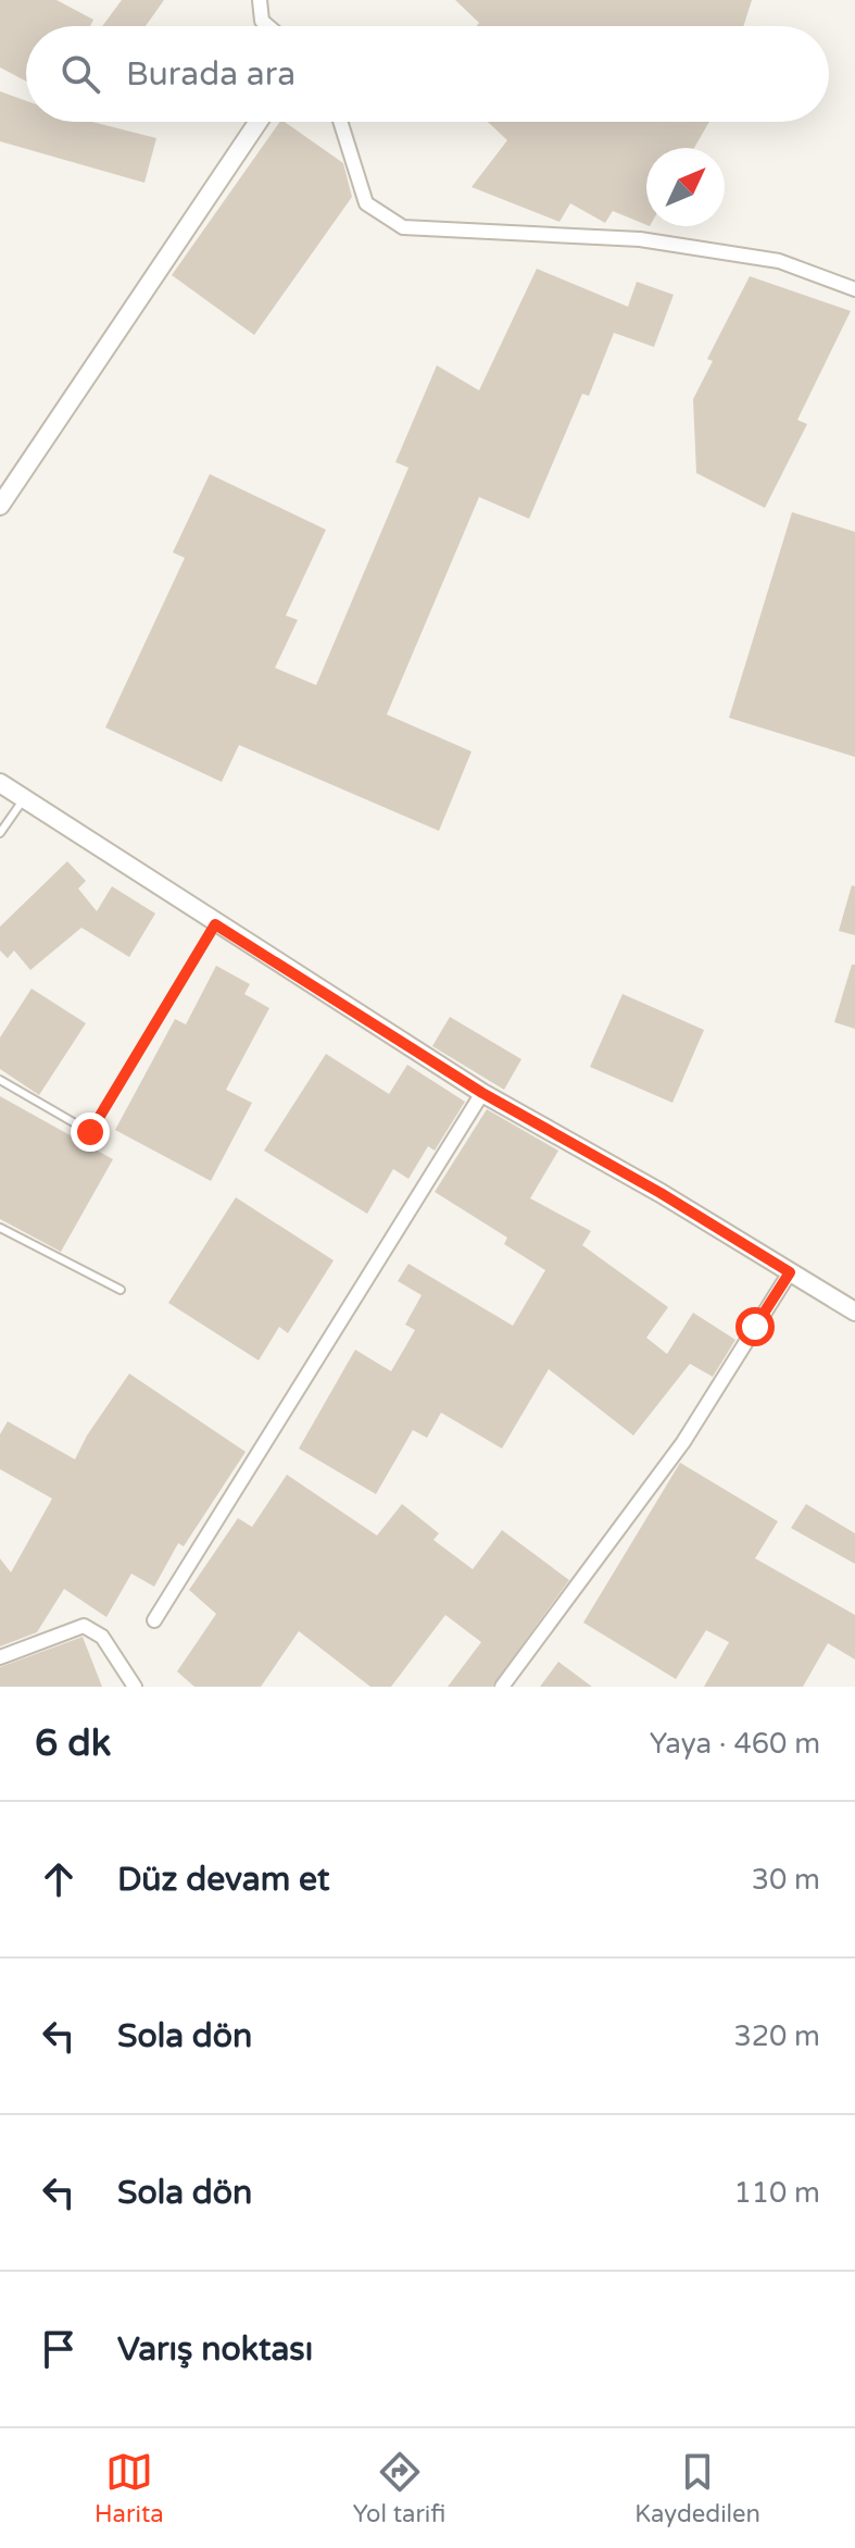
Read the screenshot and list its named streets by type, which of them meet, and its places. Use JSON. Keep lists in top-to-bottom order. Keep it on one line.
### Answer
{"north":"top right","page":{"search":"Burada ara","heading":["6 dk","Yaya · 460 m"],"list":[["Düz devam et","30 m"],["Sola dön","320 m"],["Sola dön","110 m"],"Varış noktası"],"nav":["Harita","Yol tarifi","Kaydedilen"]}}
